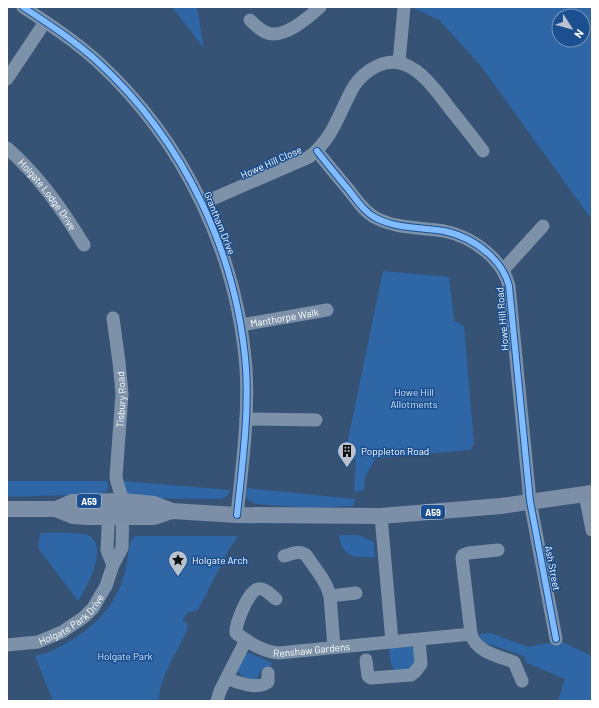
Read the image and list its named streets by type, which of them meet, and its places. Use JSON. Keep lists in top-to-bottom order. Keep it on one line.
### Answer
{"streets":{"main road":["A59"],"street":["Howe Hill Close","Holgate Lodge Drive","Grantham Drive","Manthorpe Walk","Howe Hill Road","Tisbury Road","Ash Street","Holgate Park Drive","Renshaw Gardens"]},"crossings":[["Howe Hill Close","Grantham Drive"],["Howe Hill Close","Howe Hill Road"],["Grantham Drive","Manthorpe Walk"],["Grantham Drive","A59"],["Howe Hill Road","A59"],["Howe Hill Road","Ash Street"],["Tisbury Road","A59"],["Tisbury Road","Holgate Park Drive"],["A59","Ash Street"],["A59","Holgate Park Drive"]],"parks":["Howe Hill Allotments","Holgate Park"],"places":{"building":["Poppleton Road"],"place":["Holgate Arch"]},"north":"bottom right"}
